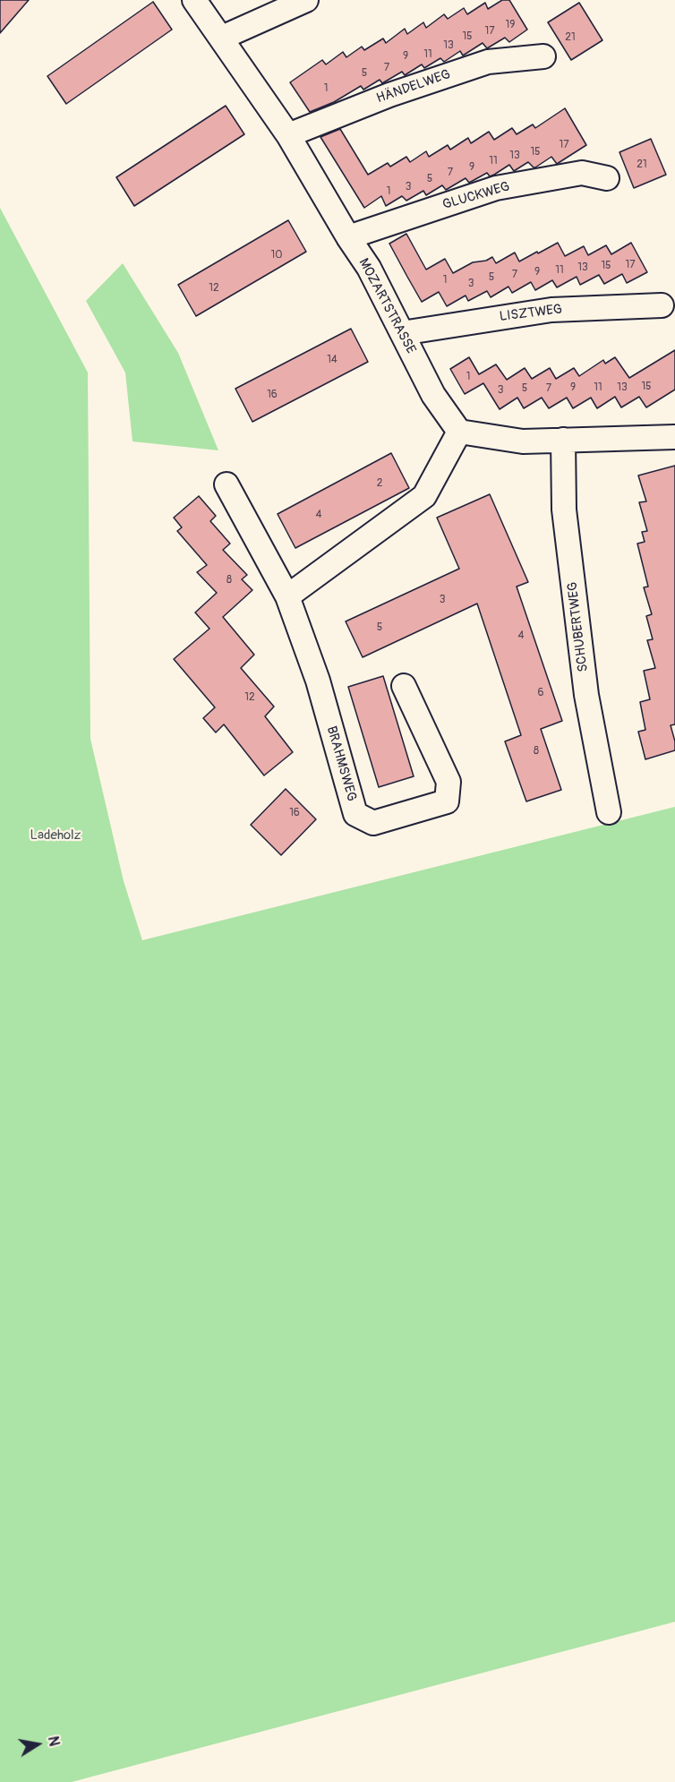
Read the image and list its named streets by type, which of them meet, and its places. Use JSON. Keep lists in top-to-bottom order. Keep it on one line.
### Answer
{"streets":{"street":["HÄNDELWEG","GLUCKWEG","MOZARTSTRASSE","LISZTWEG","SCHUBERTWEG","BRAHMSWEG"]},"crossings":[["HÄNDELWEG","MOZARTSTRASSE"],["GLUCKWEG","MOZARTSTRASSE"],["MOZARTSTRASSE","LISZTWEG"]],"parks":["Ladeholz"],"house_numbers":["19","17","15","21","13","11","9","7","5","1","17","15","13","11","21","9","7","5","3","1","10","17","15","13","11","9","7","5","1","3","12","14","1","15","9","11","13","5","7","3","16","2","4","8","3","5","4","6","12","8","16"],"north":"right"}
